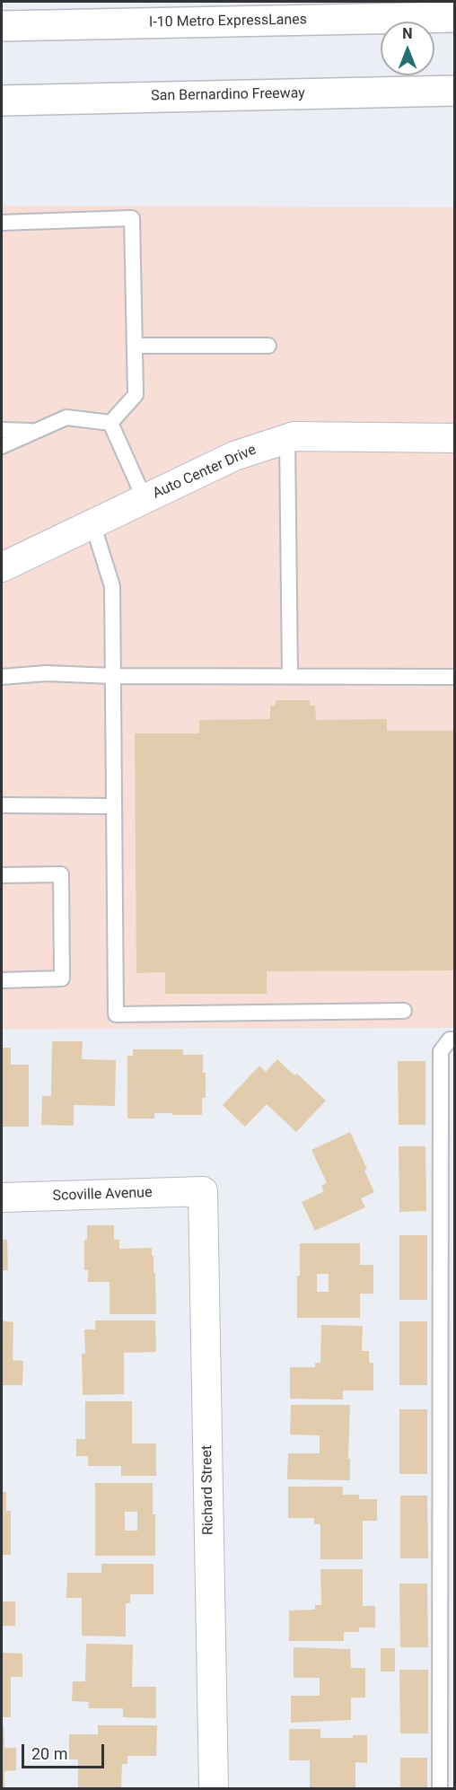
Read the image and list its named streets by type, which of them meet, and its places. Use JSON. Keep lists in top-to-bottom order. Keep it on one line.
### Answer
{"streets":{"highway":["I-10 Metro ExpressLanes","San Bernardino Freeway"],"street":["Auto Center Drive","Scoville Avenue","Richard Street"]},"crossings":[["Scoville Avenue","Richard Street"]],"scale_bar":"20 m","north":"top"}
